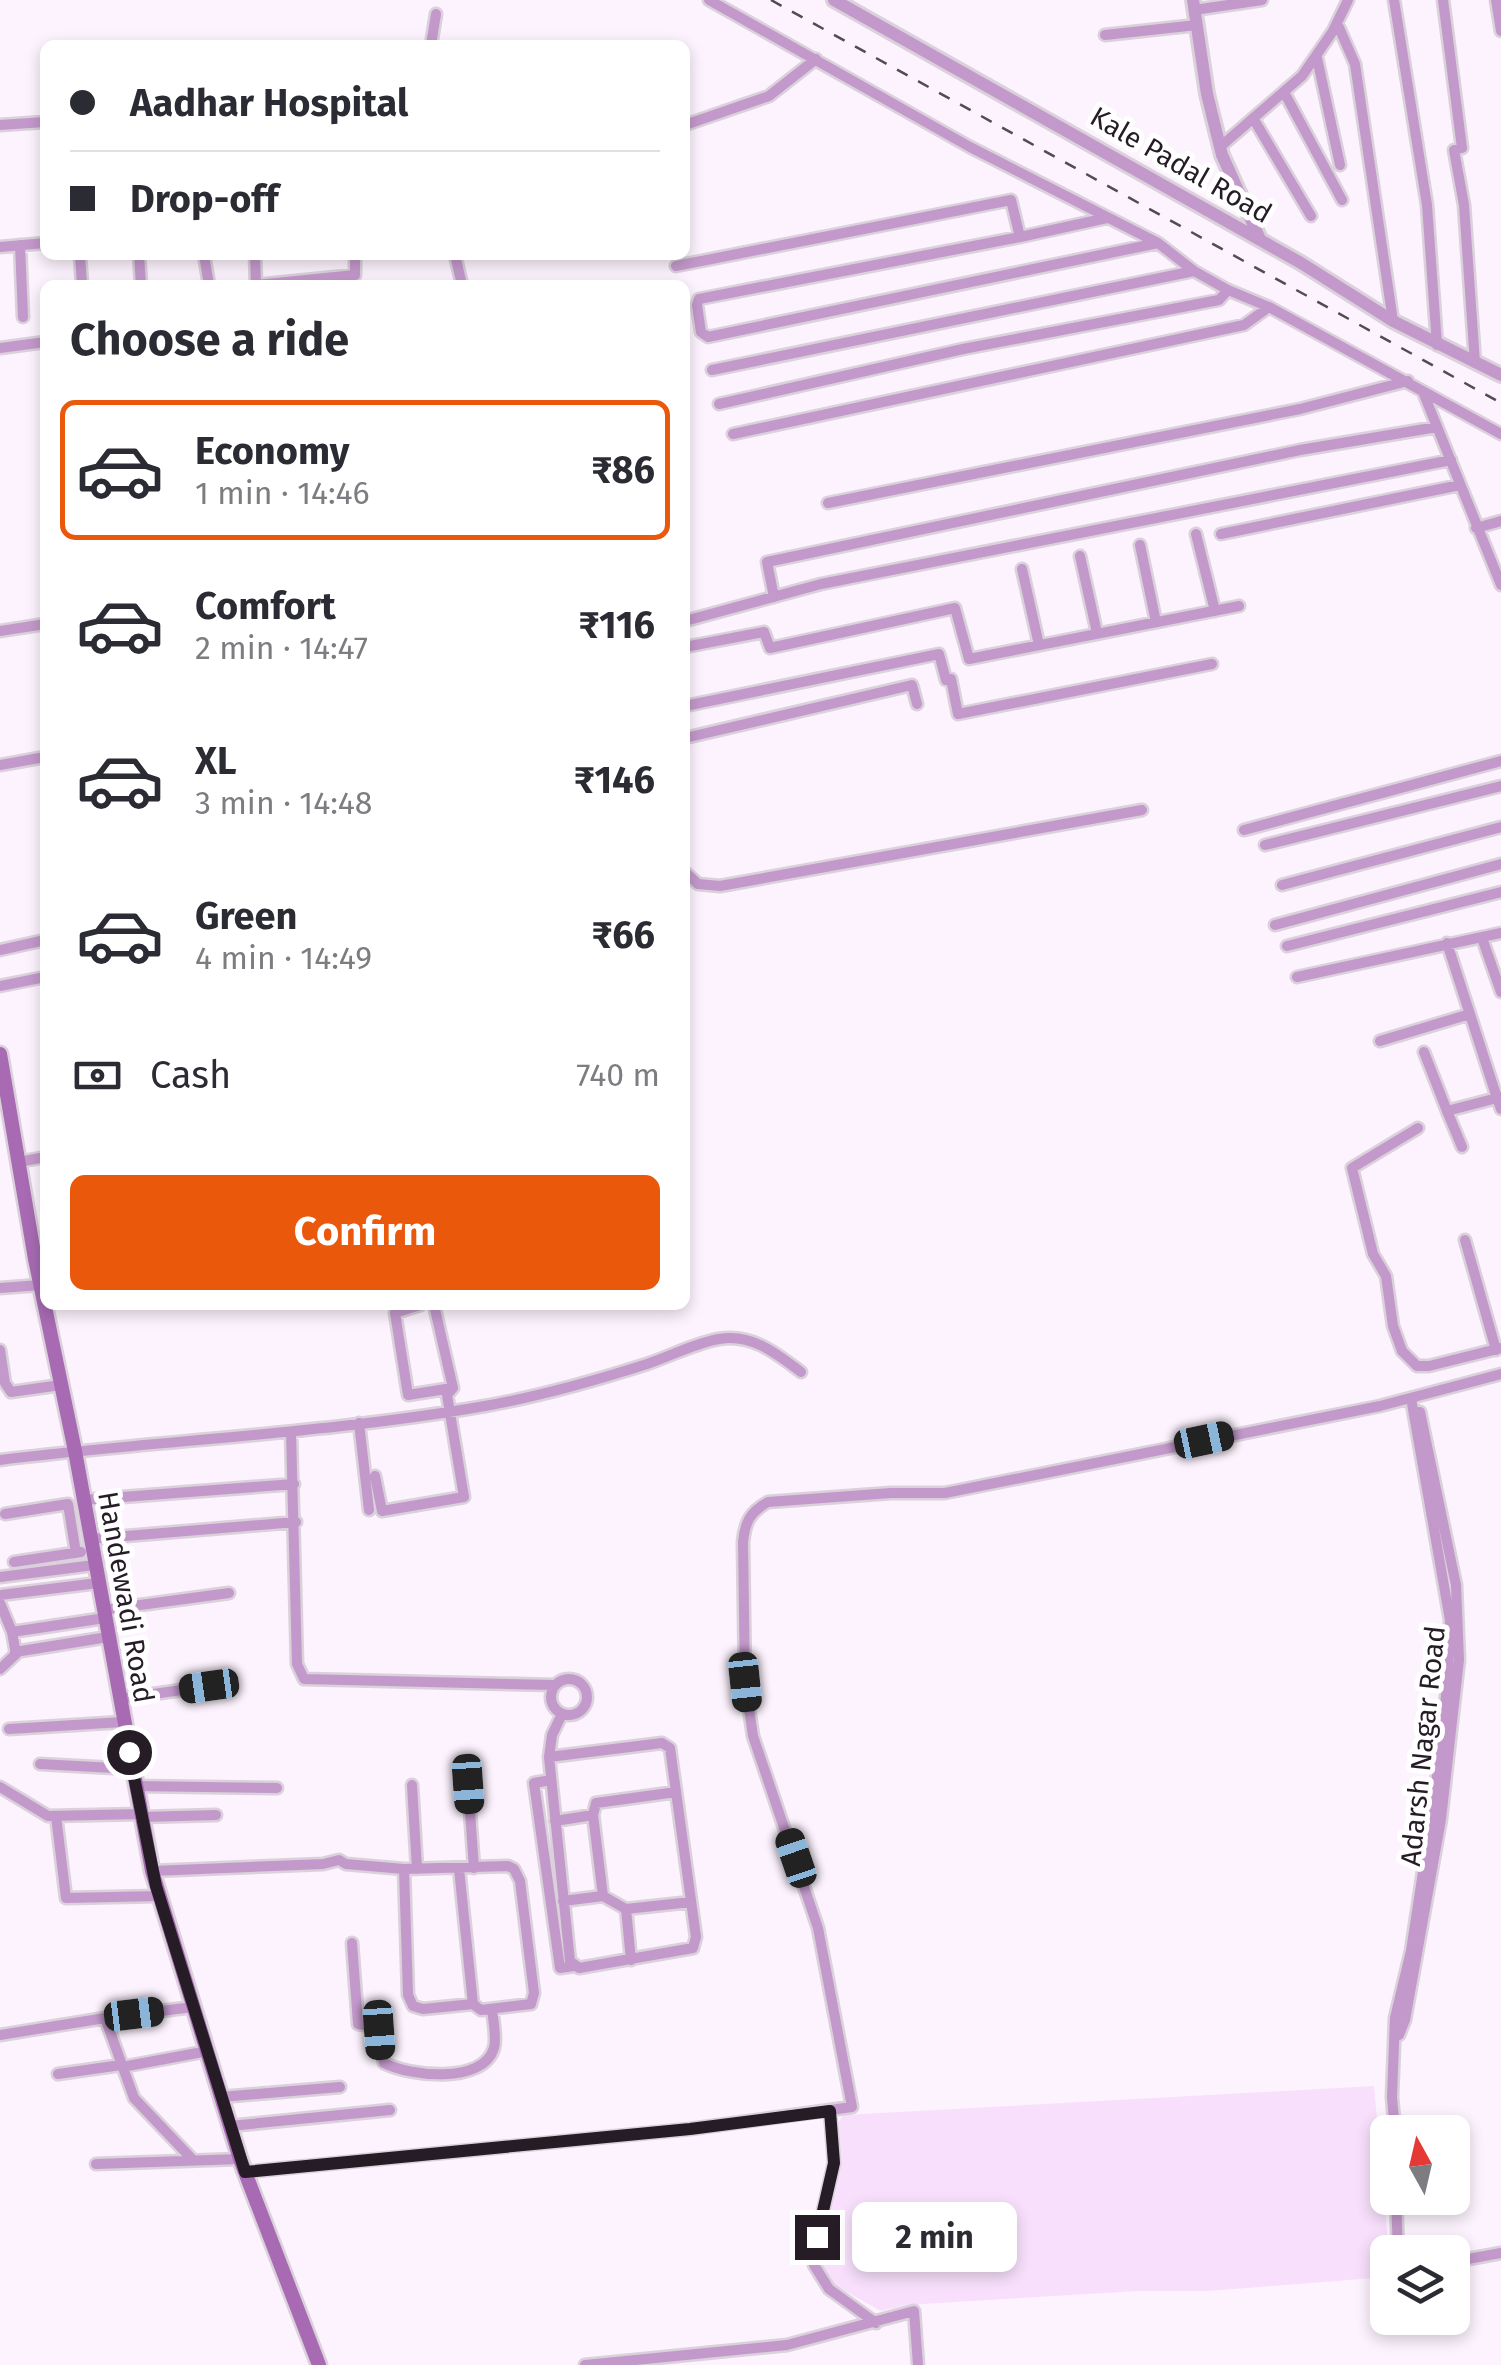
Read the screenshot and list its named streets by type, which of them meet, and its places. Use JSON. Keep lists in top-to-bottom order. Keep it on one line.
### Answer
{"streets":{"main road":["Handewadi Road"],"street":["Kale Padal Road","Adarsh Nagar Road"]},"north":"top","page":{"banner":["Aadhar Hospital","Drop-off"],"heading":"Choose a ride","list":[{"name":"Economy","note":"1 min · 14:46","value":"₹86"},{"name":"Comfort","note":"2 min · 14:47","value":"₹116"},{"name":"XL","note":"3 min · 14:48","value":"₹146"},{"name":"Green","note":"4 min · 14:49","value":"₹66"}],"pay":["Cash","740 m"],"buttons":"Confirm","bubble":"2 min"}}
